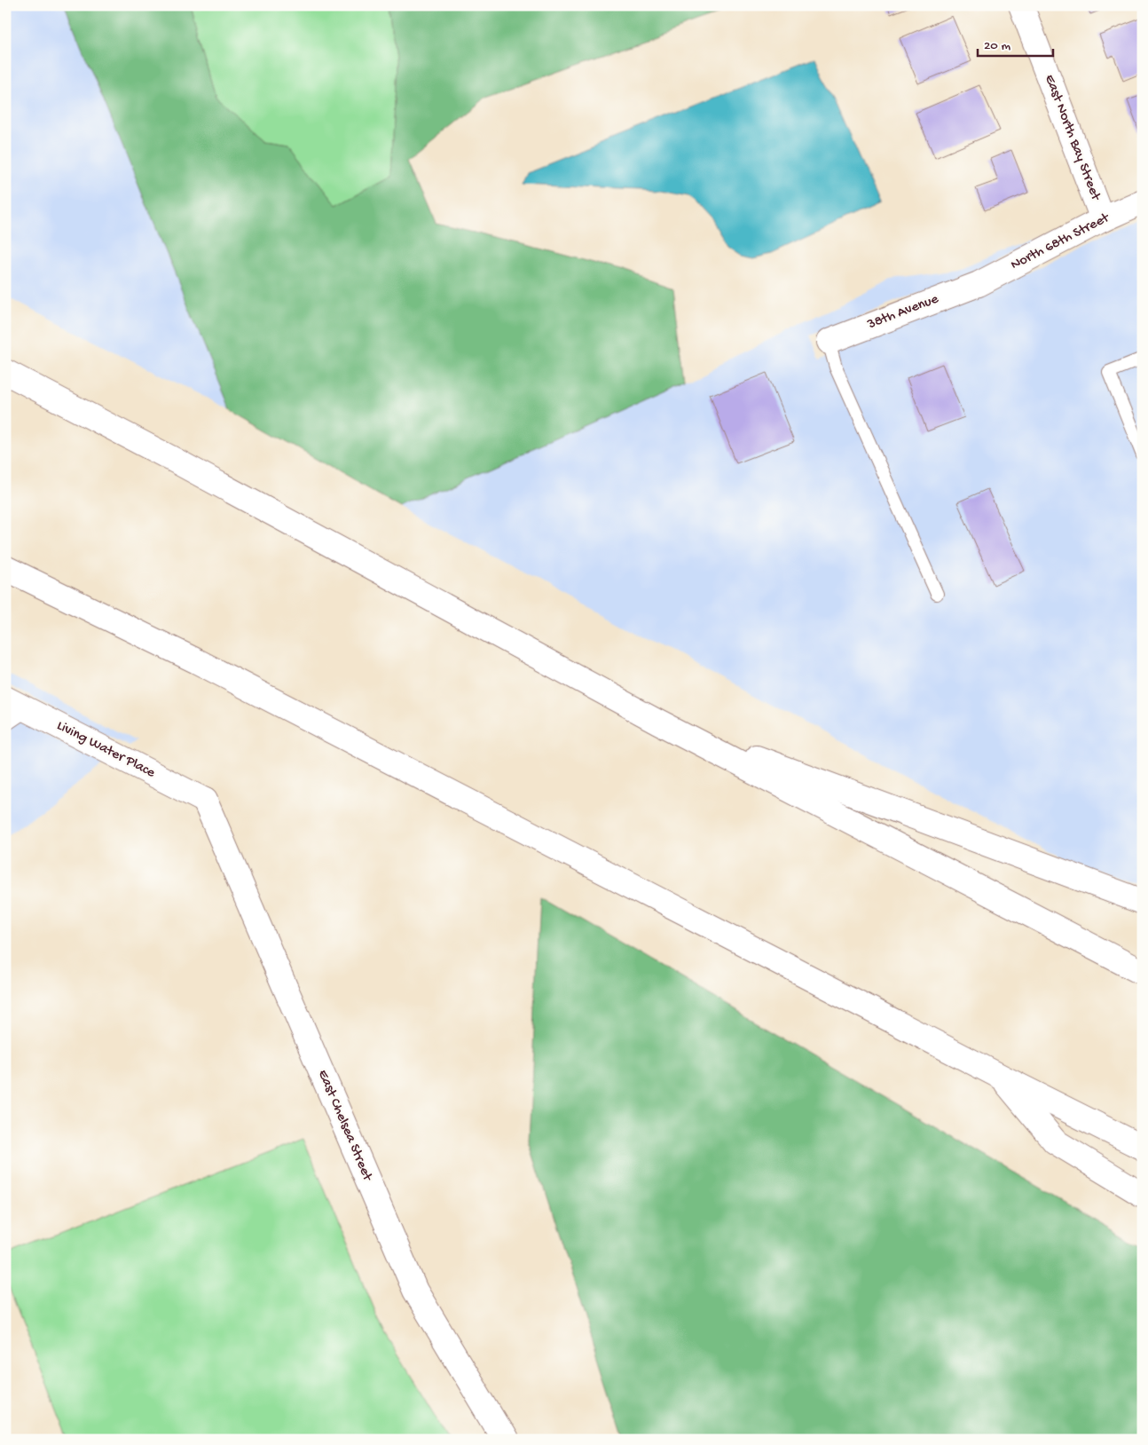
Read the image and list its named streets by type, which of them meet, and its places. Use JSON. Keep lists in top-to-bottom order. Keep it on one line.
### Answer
{"streets":{"main road":["East North Bay Street","North 68th Street","38th Avenue","Living Water Place","East Chelsea Street"]},"crossings":[["East North Bay Street","North 68th Street"],["North 68th Street","38th Avenue"],["Living Water Place","East Chelsea Street"]],"scale_bar":"20 m"}
